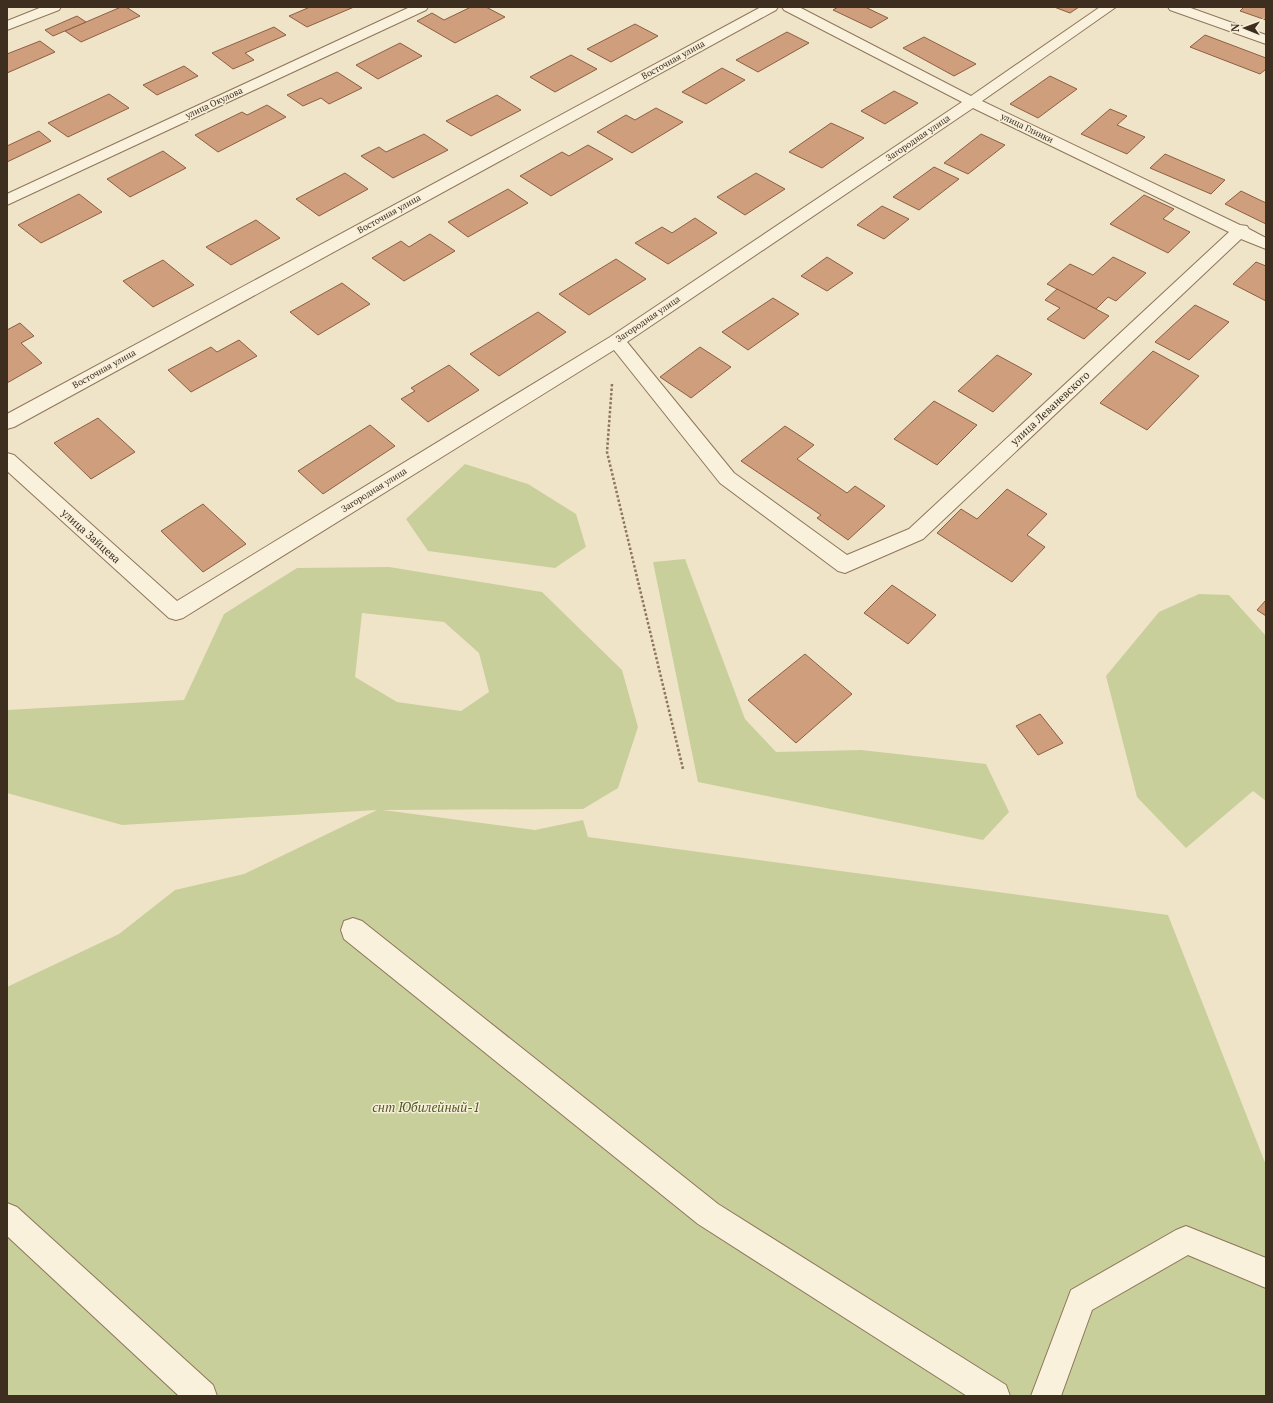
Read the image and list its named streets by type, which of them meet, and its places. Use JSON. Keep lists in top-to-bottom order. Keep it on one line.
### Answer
{"streets":{"street":["Восточная улица","улица Окулова","улица Глинки","Загородная улица","улица Леваневского","улица Зайцева"]},"crossings":[["улица Глинки","Загородная улица"],["улица Глинки","улица Леваневского"],["Загородная улица","улица Леваневского"],["Загородная улица","улица Зайцева"]],"parks":["снт Юбилейный-1"],"north":"left"}
